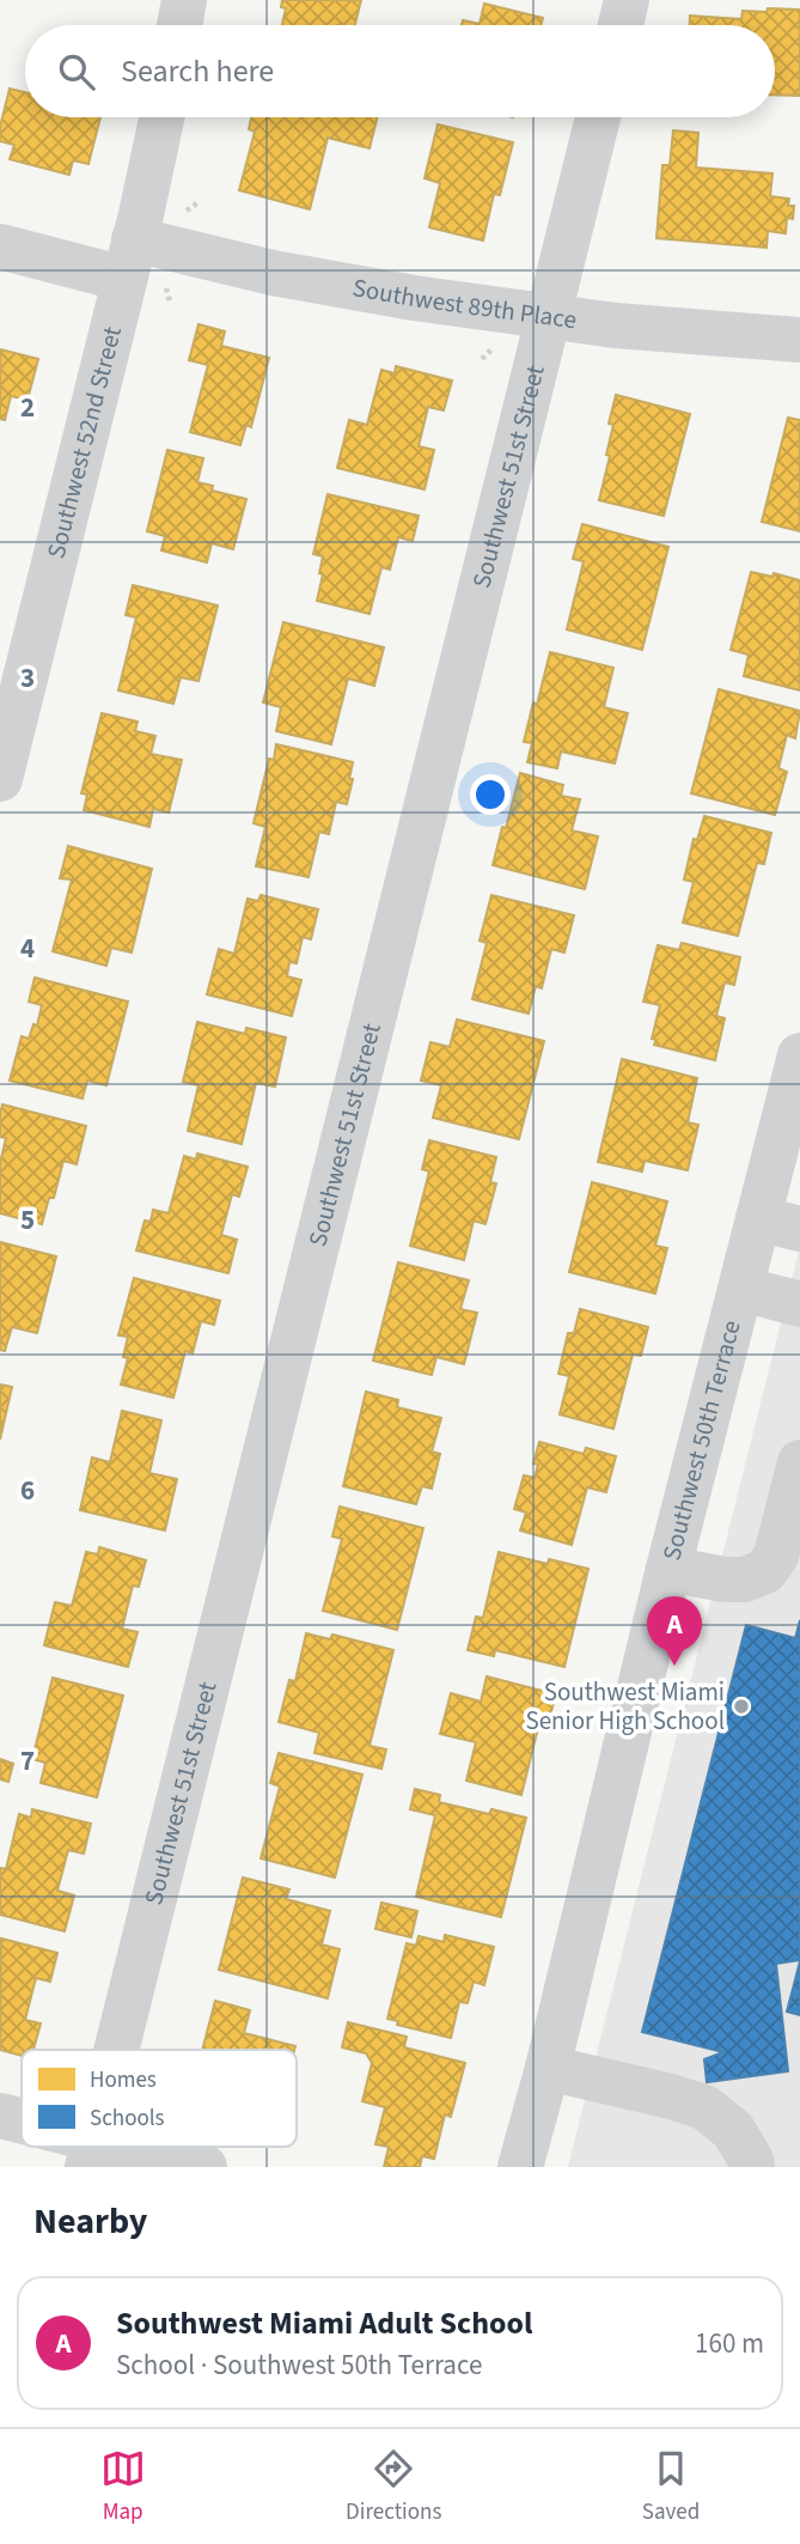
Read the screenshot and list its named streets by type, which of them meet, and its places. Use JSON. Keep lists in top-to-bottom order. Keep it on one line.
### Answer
{"streets":{"street":["Southwest 89th Place","Southwest 52nd Street","Southwest 51st Street","Southwest 50th Terrace"]},"crossings":[["Southwest 89th Place","Southwest 52nd Street"],["Southwest 89th Place","Southwest 51st Street"]],"places":["Southwest Miami Senior High School"],"legend":["Homes","Schools"],"page":{"search":"Search here","pins":"A","heading":"Nearby","list":[{"mark":"A","name":"Southwest Miami Adult School","note":"School · Southwest 50th Terrace","value":"160 m"}],"nav":["Map","Directions","Saved"]},"grid":{"rows":["2","3","4","5","6","7"]}}
